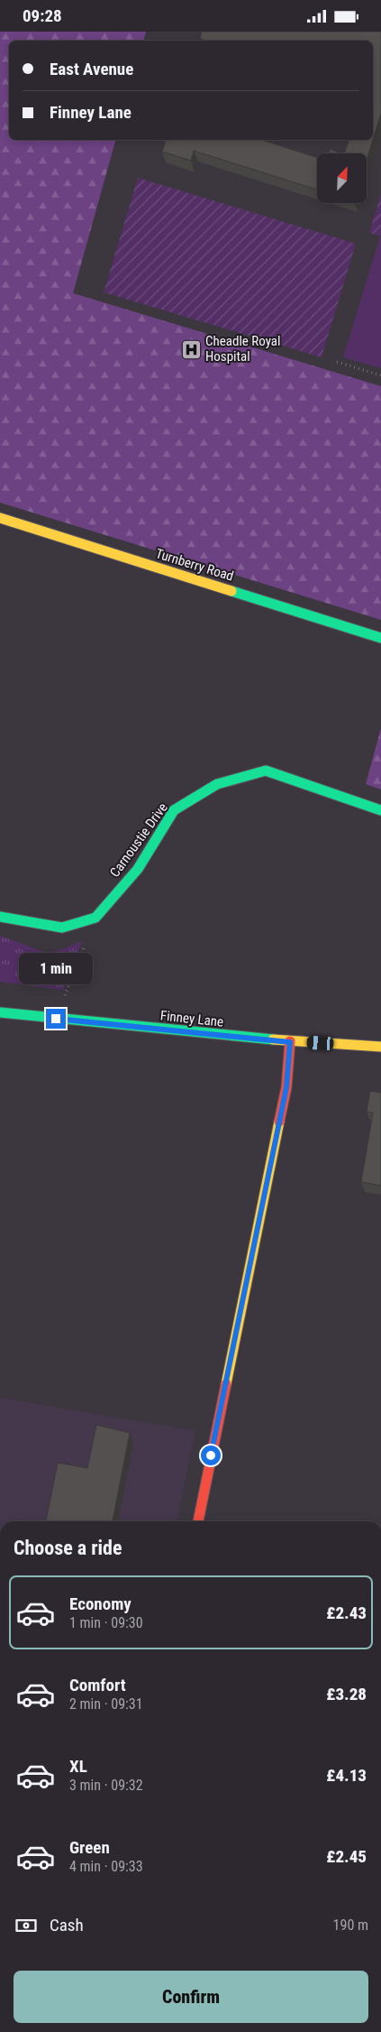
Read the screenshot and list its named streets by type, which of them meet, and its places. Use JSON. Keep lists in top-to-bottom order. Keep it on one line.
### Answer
{"streets":{"street":["Turnberry Road","Carnoustie Drive","Finney Lane"]},"places":{"hospital":["Cheadle Royal Hospital"]},"north":"top right","page":{"status":"09:28","banner":["East Avenue","Finney Lane"],"bubble":"1 min","heading":"Choose a ride","list":[{"name":"Economy","note":"1 min · 09:30","value":"£2.43"},{"name":"Comfort","note":"2 min · 09:31","value":"£3.28"},{"name":"XL","note":"3 min · 09:32","value":"£4.13"},{"name":"Green","note":"4 min · 09:33","value":"£2.45"}],"pay":["Cash","190 m"],"buttons":"Confirm"}}
